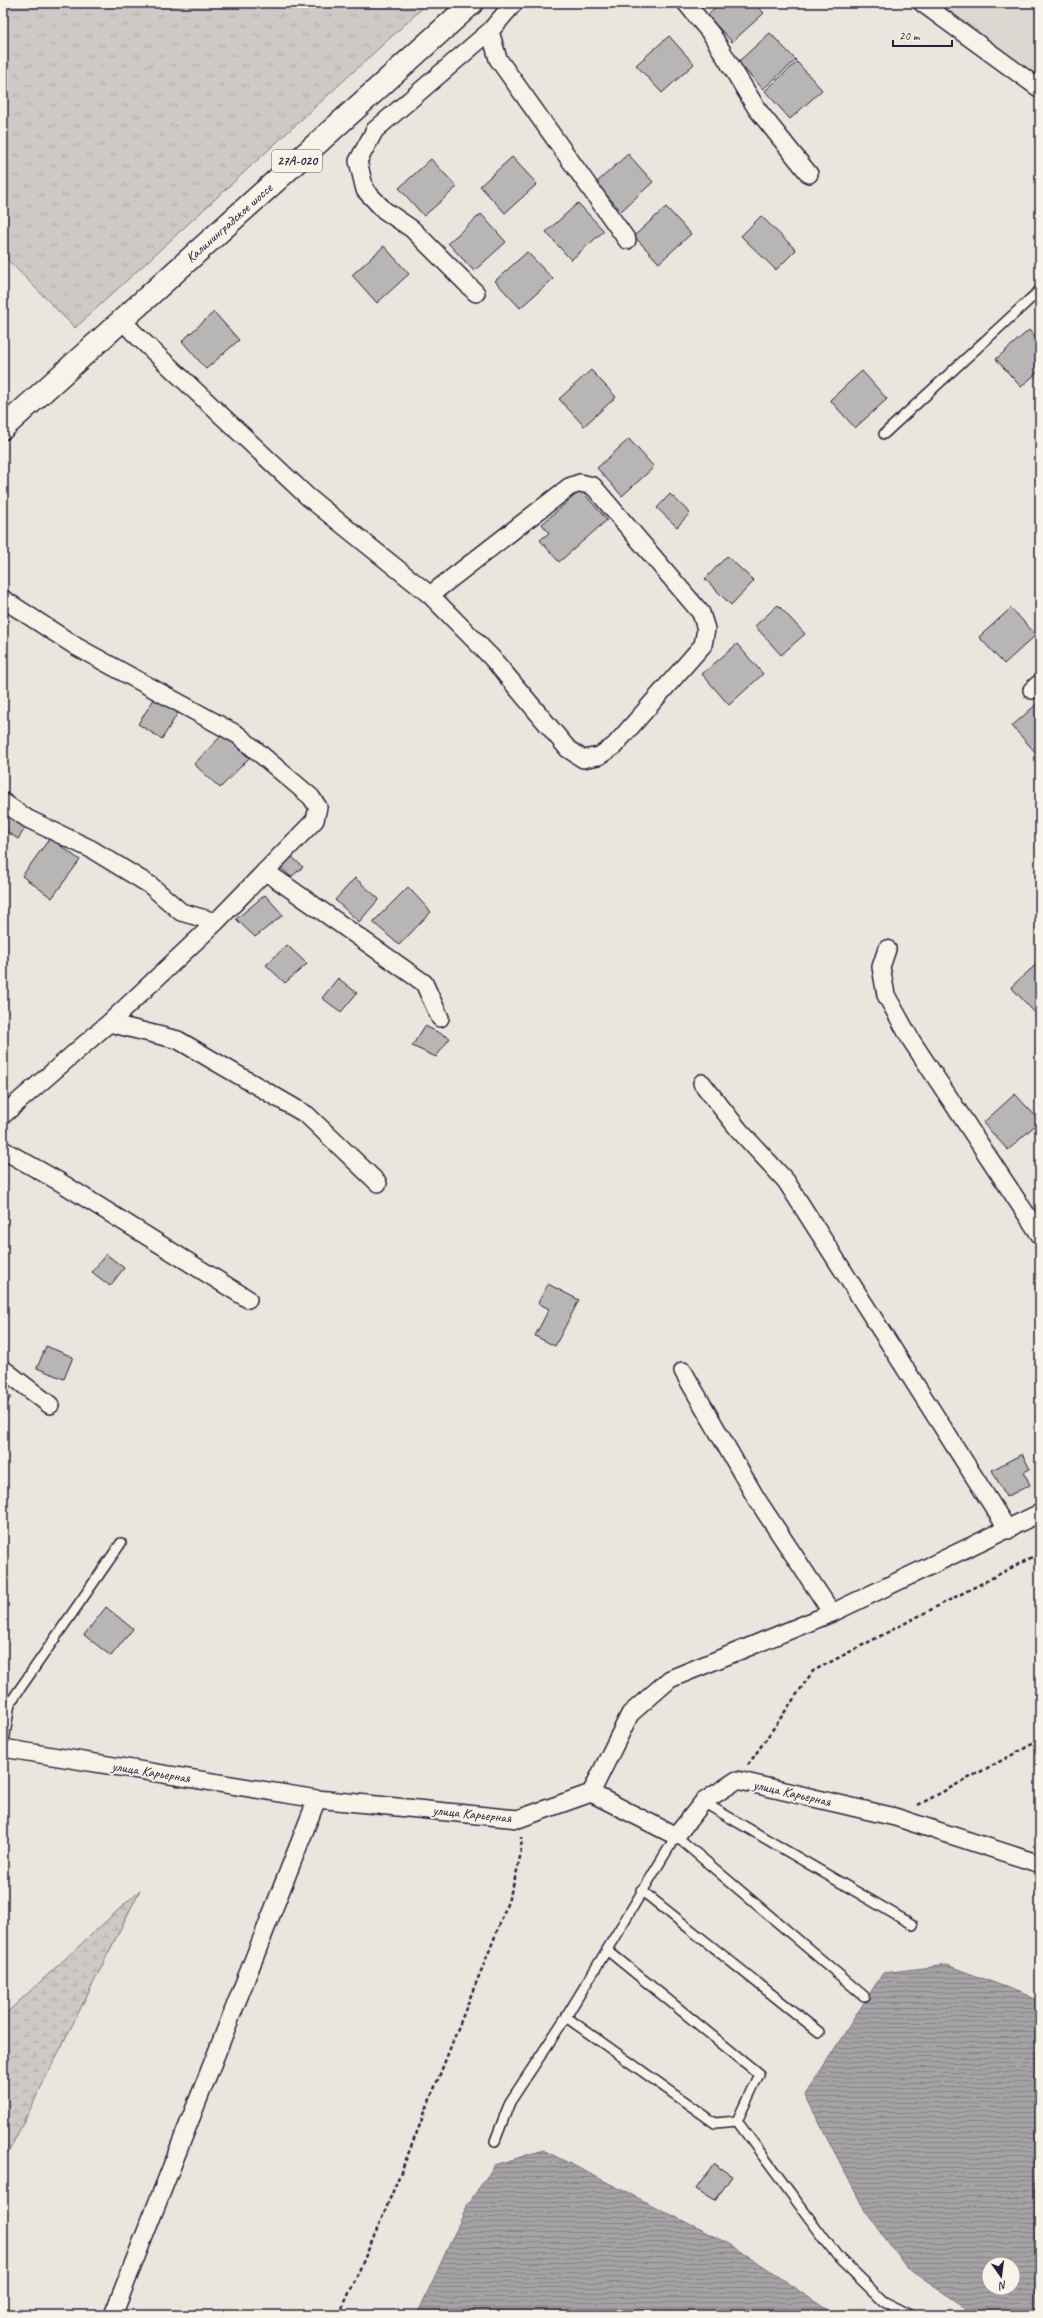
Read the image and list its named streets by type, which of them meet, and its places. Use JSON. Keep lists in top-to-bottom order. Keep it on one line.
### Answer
{"streets":{"main road":["27А-020","Калининградское шоссе"],"street":["улица Карьерная"]},"scale_bar":"20 m","north":"bottom"}
